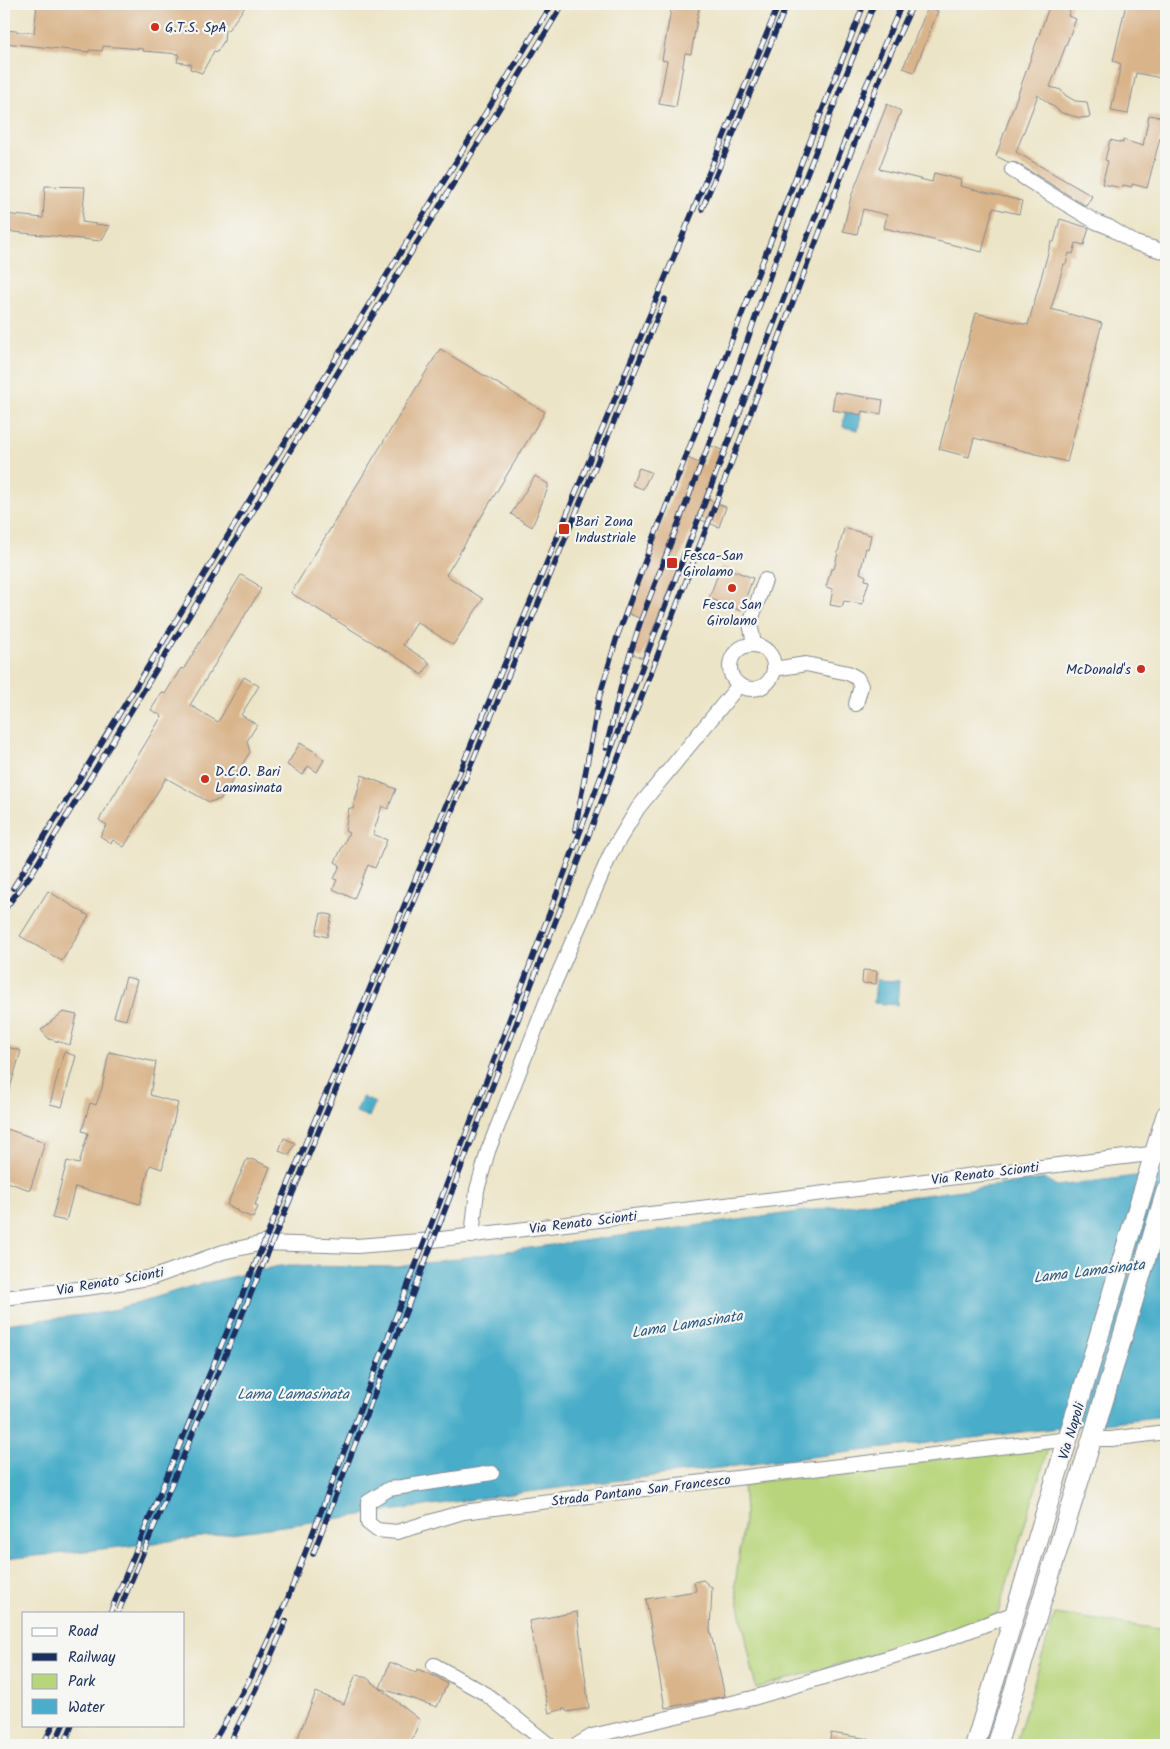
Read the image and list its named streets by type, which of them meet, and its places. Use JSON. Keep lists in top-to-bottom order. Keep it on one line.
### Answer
{"streets":{"main road":["Via Napoli"],"street":["Via Renato Scionti","Strada Pantano San Francesco"]},"crossings":[["Via Renato Scionti","Via Napoli"],["Via Napoli","Strada Pantano San Francesco"]],"water":["Lama Lamasinata"],"places":{"other":["G.T.S. SpA","Fesca San Girolamo","McDonald's","D.C.O. Bari Lamasinata"],"transit":["Bari Zona Industriale","Fesca-San Girolamo"]},"legend":["Road","Railway","Park","Water"]}
